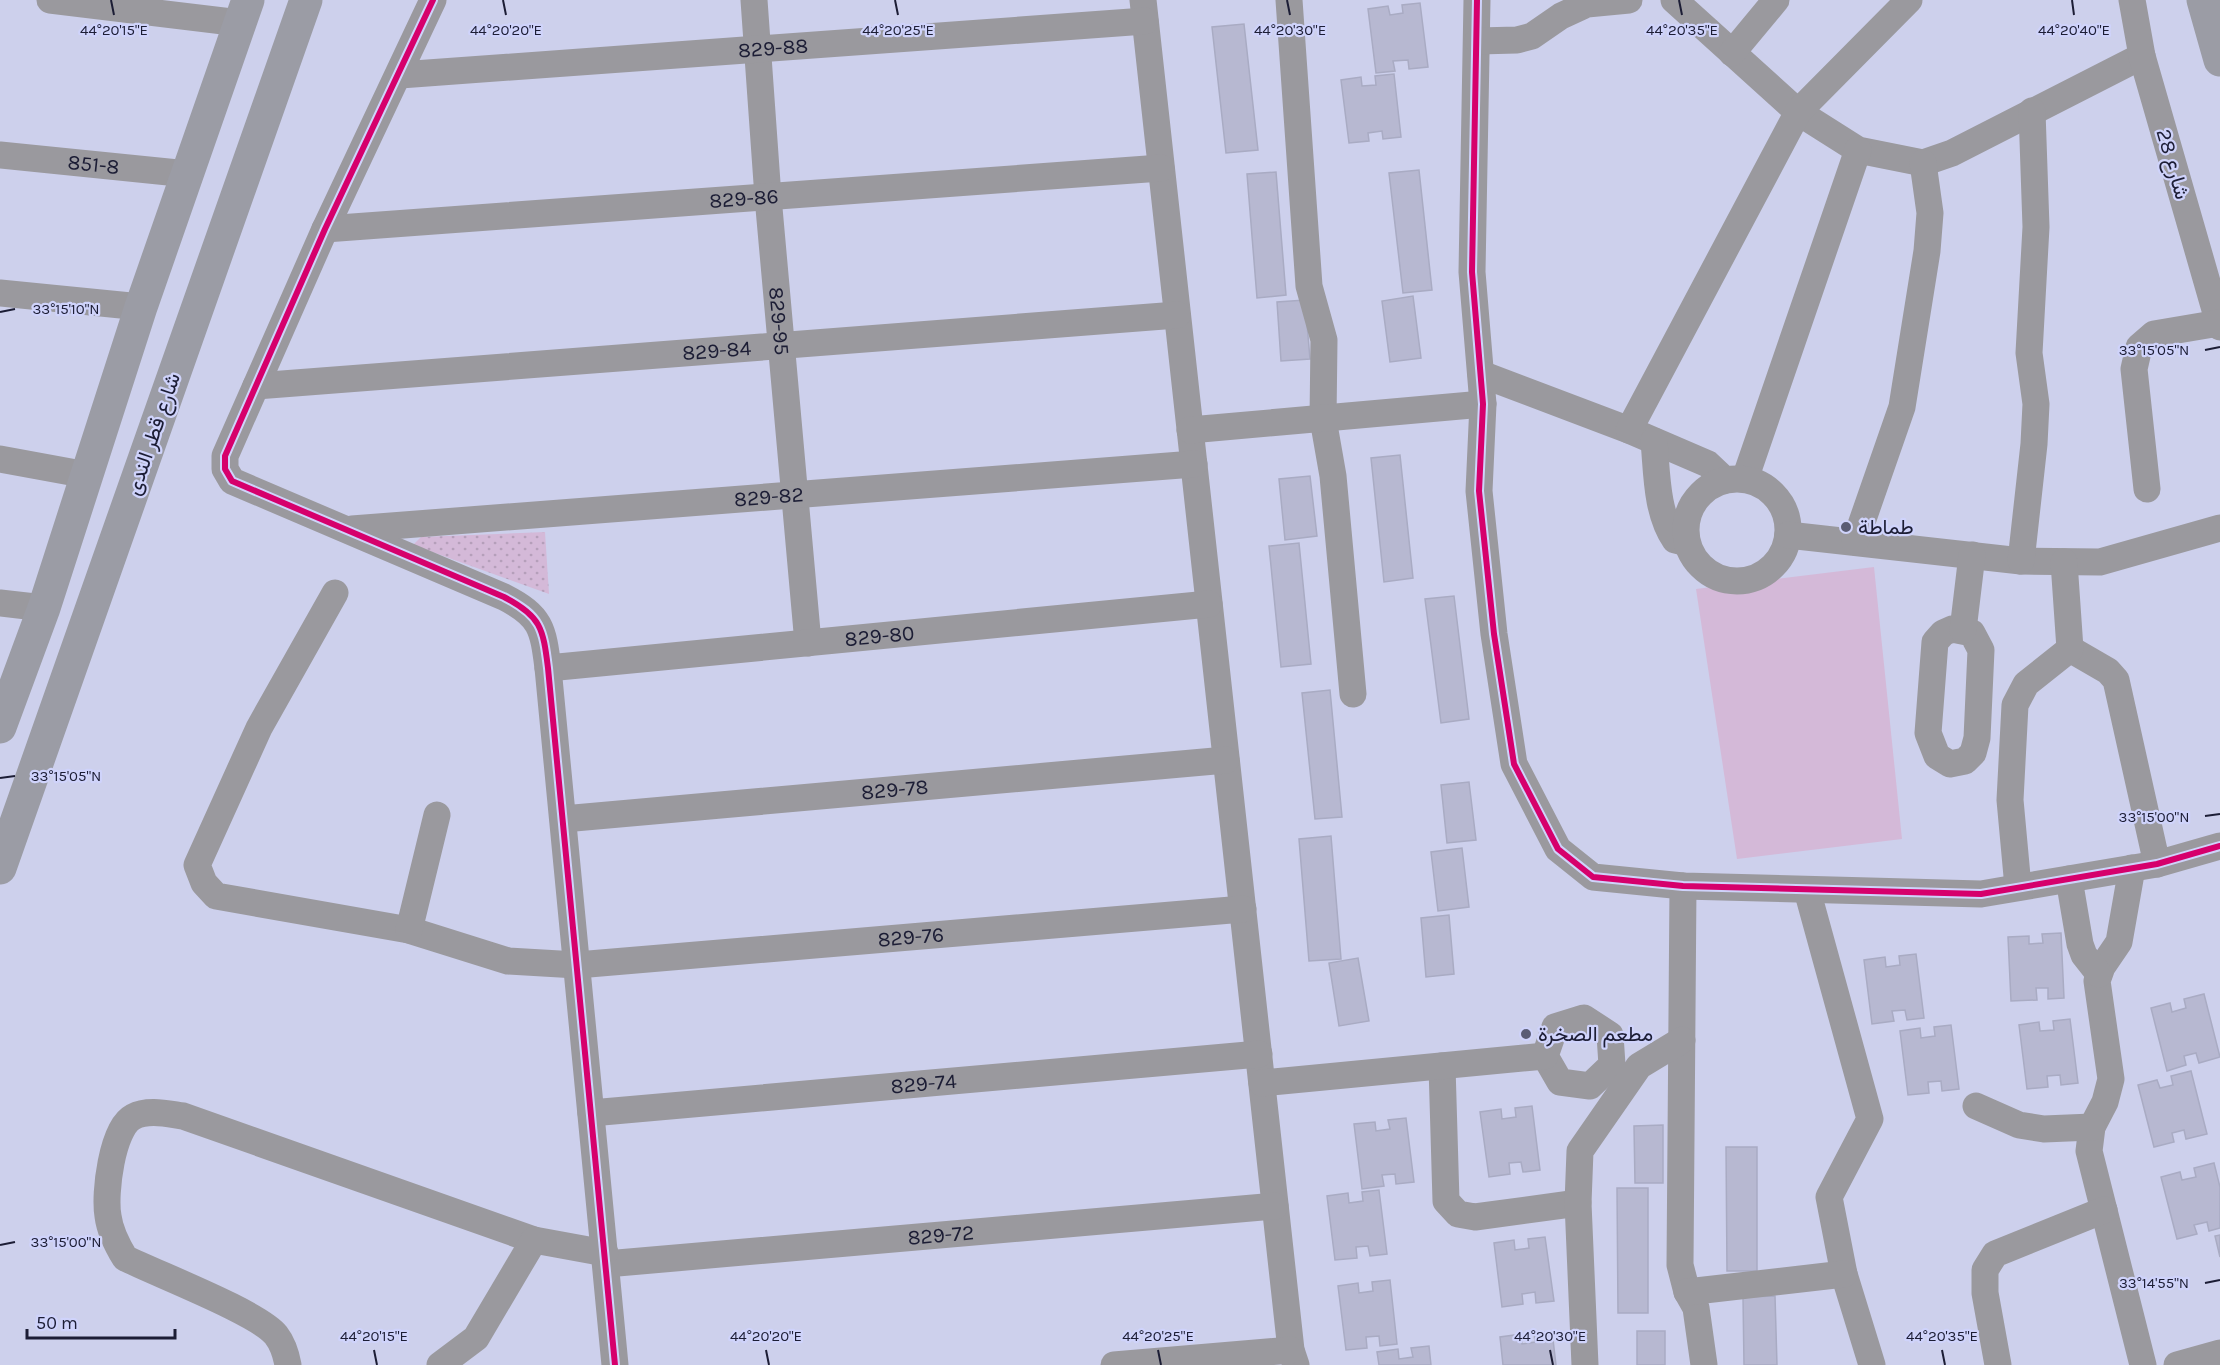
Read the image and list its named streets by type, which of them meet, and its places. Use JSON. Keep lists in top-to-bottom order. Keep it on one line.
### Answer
{"streets":{"main road":["شارع قطر الندى"],"street":["829-88","851-8","شارع 28","829-86","829-95","829-84","829-82","829-80","829-78","829-76","829-74","829-72"]},"crossings":[["829-88","829-95"],["829-86","829-95"],["829-95","829-84"],["829-95","829-82"],["829-95","829-80"]],"places":["طماطة","مطعم الصخرة"],"scale_bar":"50 m","coordinates":["44°20'15\"E","44°20'20\"E","44°20'25\"E","44°20'30\"E","44°20'35\"E","44°20'40\"E","33°15'10\"N","33°15'05\"N","33°15'00\"N","33°14'55\"N"]}
